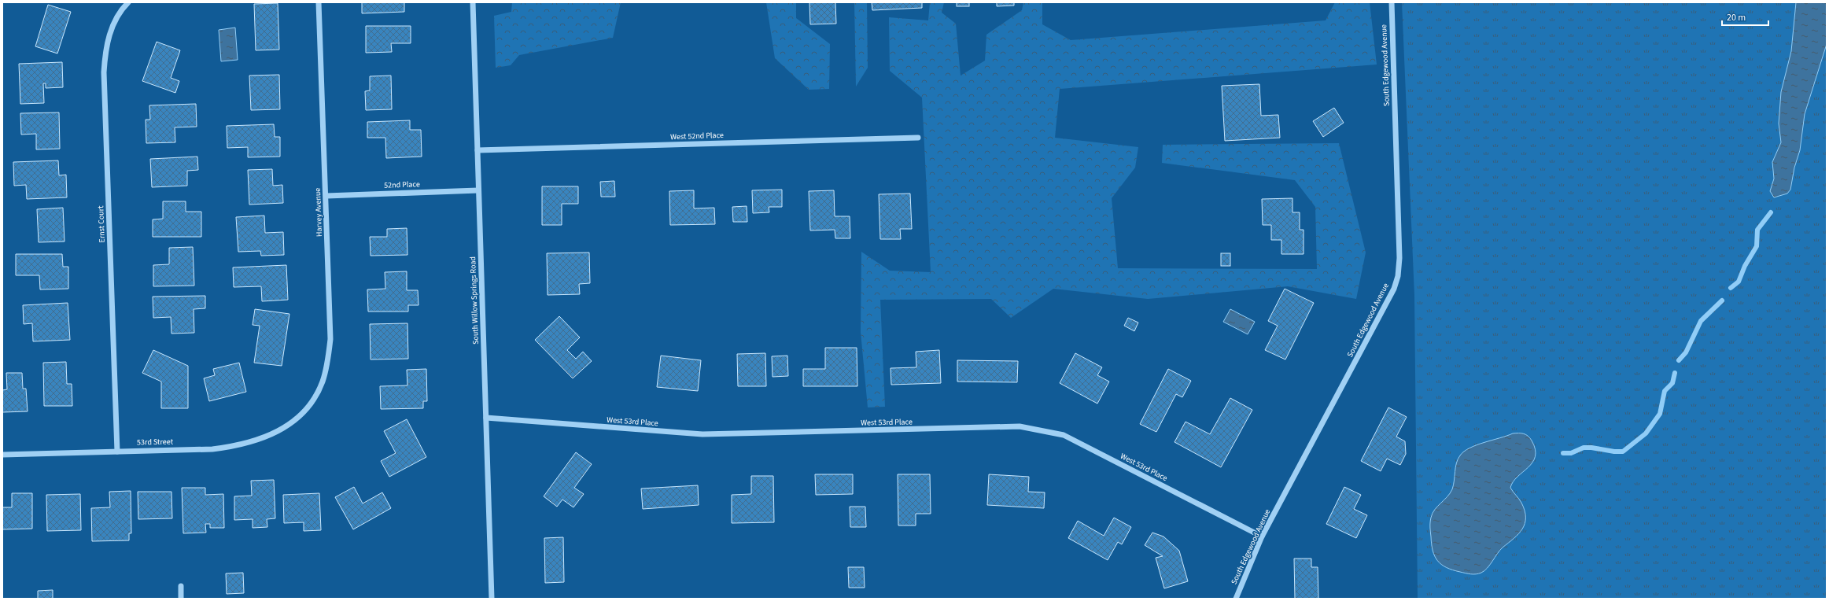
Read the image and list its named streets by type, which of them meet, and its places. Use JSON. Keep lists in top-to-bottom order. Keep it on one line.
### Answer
{"streets":{"street":["South Edgewood Avenue","West 52nd Place","52nd Place","Harvey Avenue","Ernst Court","South Willow Springs Road","West 53rd Place","53rd Street"]},"crossings":[["South Edgewood Avenue","West 53rd Place"],["West 52nd Place","South Willow Springs Road"],["52nd Place","Harvey Avenue"],["52nd Place","South Willow Springs Road"],["Harvey Avenue","53rd Street"],["Ernst Court","53rd Street"],["South Willow Springs Road","West 53rd Place"]],"scale_bar":"20 m"}
